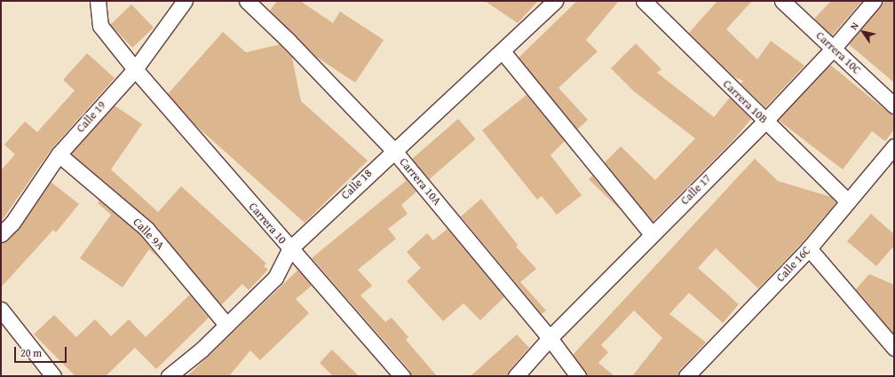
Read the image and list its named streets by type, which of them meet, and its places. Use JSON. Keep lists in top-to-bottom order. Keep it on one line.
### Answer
{"streets":{"street":["Carrera 10C","Carrera 10B","Calle 19","Carrera 10A","Calle 18","Calle 17","Carrera 10","Calle 9A","Calle 16C"]},"crossings":[["Carrera 10C","Calle 17"],["Carrera 10B","Calle 17"],["Carrera 10B","Calle 16C"],["Calle 19","Carrera 10"],["Calle 19","Calle 9A"],["Carrera 10A","Calle 18"],["Carrera 10A","Calle 17"],["Calle 18","Carrera 10"],["Calle 18","Calle 9A"]],"scale_bar":"20 m","north":"top left"}
